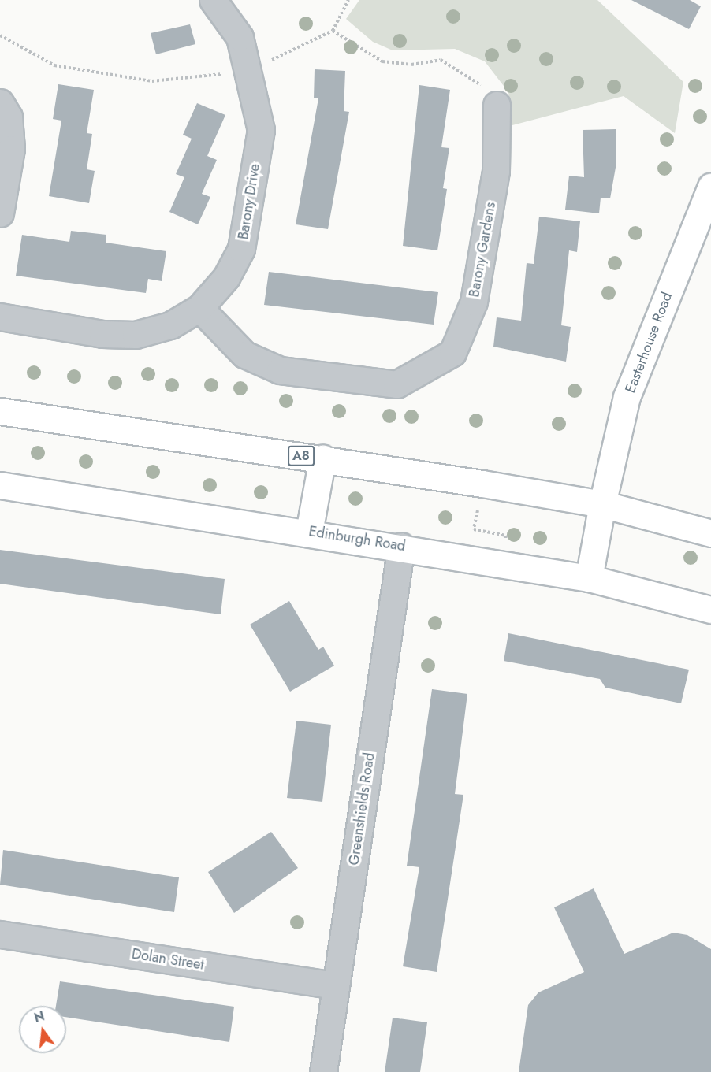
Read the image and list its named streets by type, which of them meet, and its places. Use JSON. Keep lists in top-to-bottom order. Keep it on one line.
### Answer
{"streets":{"main road":["Easterhouse Road","A8","Edinburgh Road"],"street":["Barony Drive","Barony Gardens","Greenshields Road","Dolan Street"]},"crossings":[["Barony Drive","Barony Gardens"],["Easterhouse Road","A8"],["Easterhouse Road","Edinburgh Road"],["Edinburgh Road","Greenshields Road"],["Greenshields Road","Dolan Street"]],"north":"top"}
